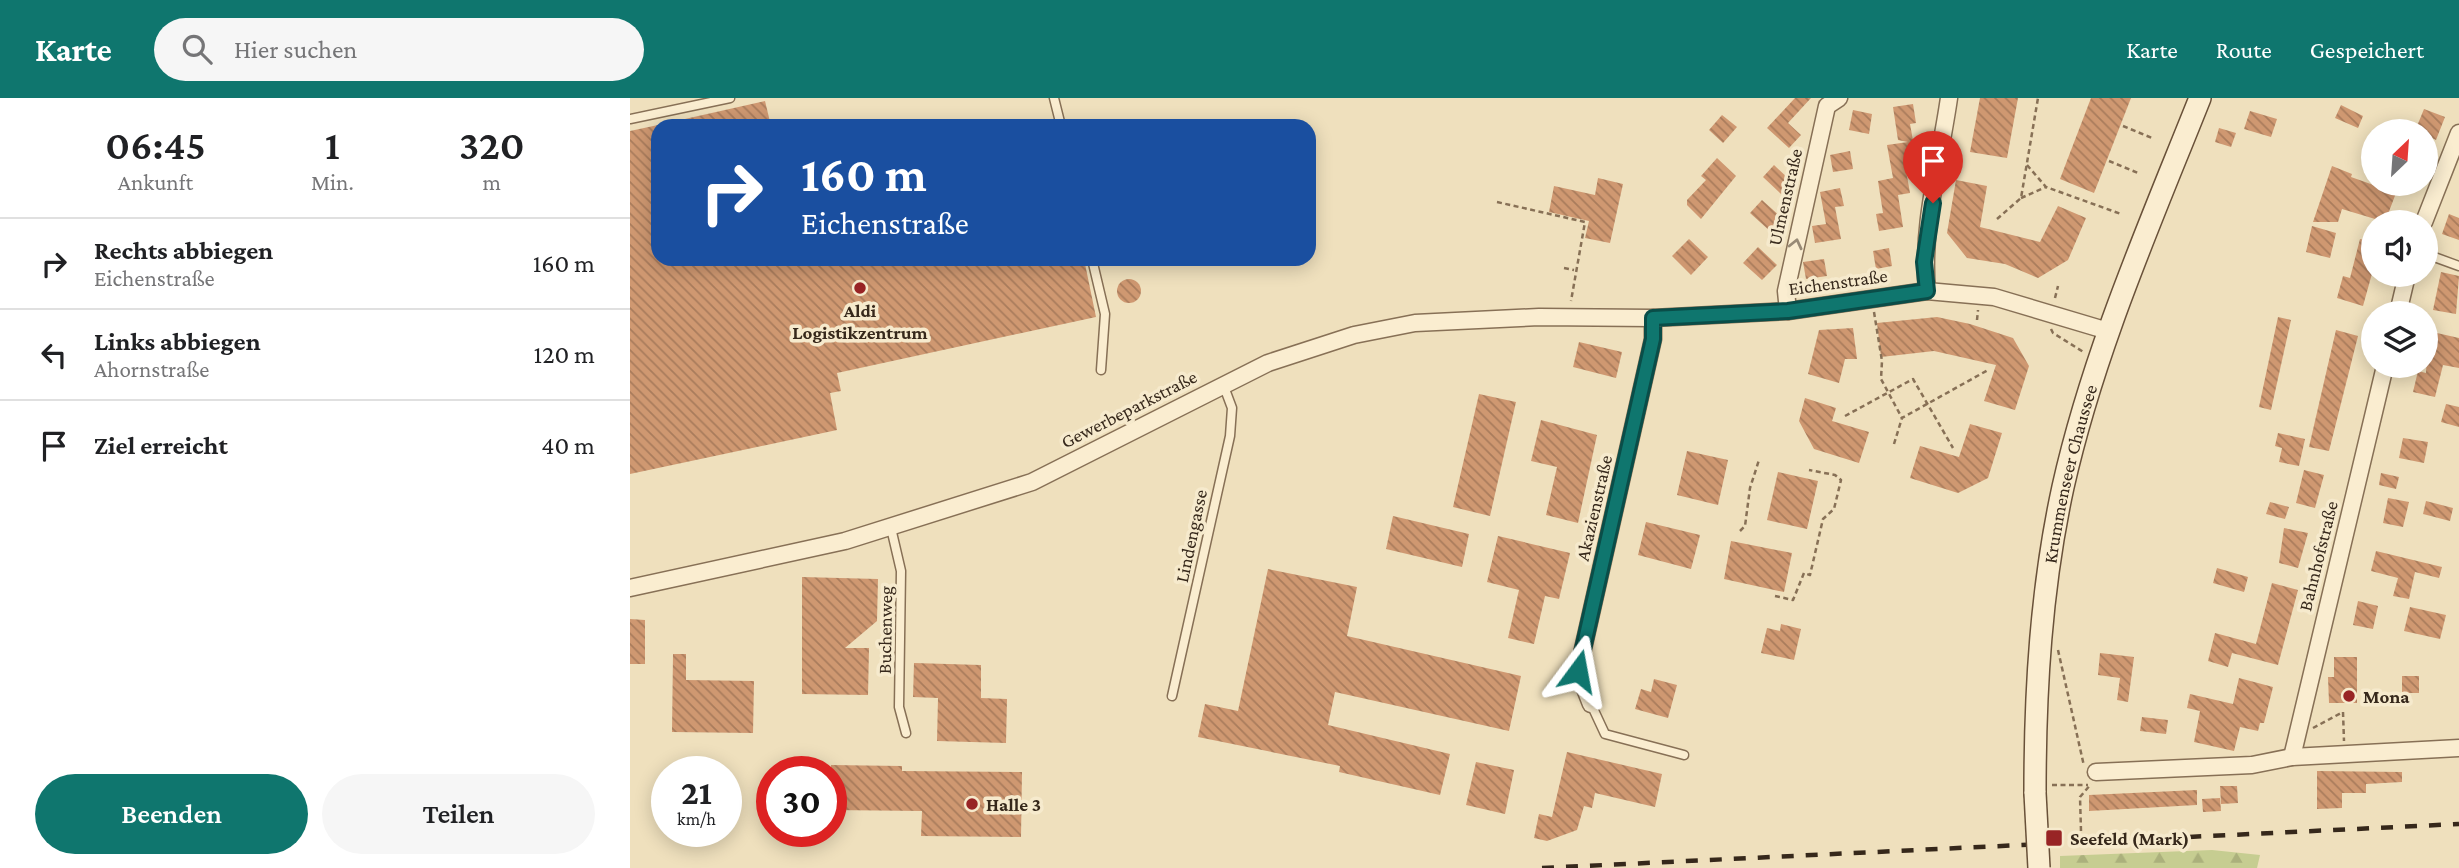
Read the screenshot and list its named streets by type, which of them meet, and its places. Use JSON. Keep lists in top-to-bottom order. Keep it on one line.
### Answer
{"streets":{"main road":["Krummenseer Chaussee"],"street":["Ulmenstraße","Eichenstraße","Gewerbeparkstraße","Akazienstraße","Bahnhofstraße"],"lane":["Lindengasse","Buchenweg"]},"crossings":[["Ulmenstraße","Eichenstraße"],["Eichenstraße","Gewerbeparkstraße"],["Eichenstraße","Krummenseer Chaussee"],["Eichenstraße","Akazienstraße"],["Gewerbeparkstraße","Akazienstraße"],["Gewerbeparkstraße","Lindengasse"],["Gewerbeparkstraße","Buchenweg"]],"places":{"other":["Aldi Logistikzentrum","Mona","Halle 3"],"transit":["Seefeld (Mark)"]},"north":"top right","page":{"header":"Karte","search":"Hier suchen","nav":["Karte","Route","Gespeichert"],"eta":["06:45","Ankunft","1","Min.","320","m"],"turn":["160 m","Eichenstraße"],"list":[{"name":"Rechts abbiegen","note":"Eichenstraße","value":"160 m"},{"name":"Links abbiegen","note":"Ahornstraße","value":"120 m"},{"name":"Ziel erreicht","value":"40 m"}],"speed":"21 km/h","limit":"30","buttons":["Beenden","Teilen"]}}
